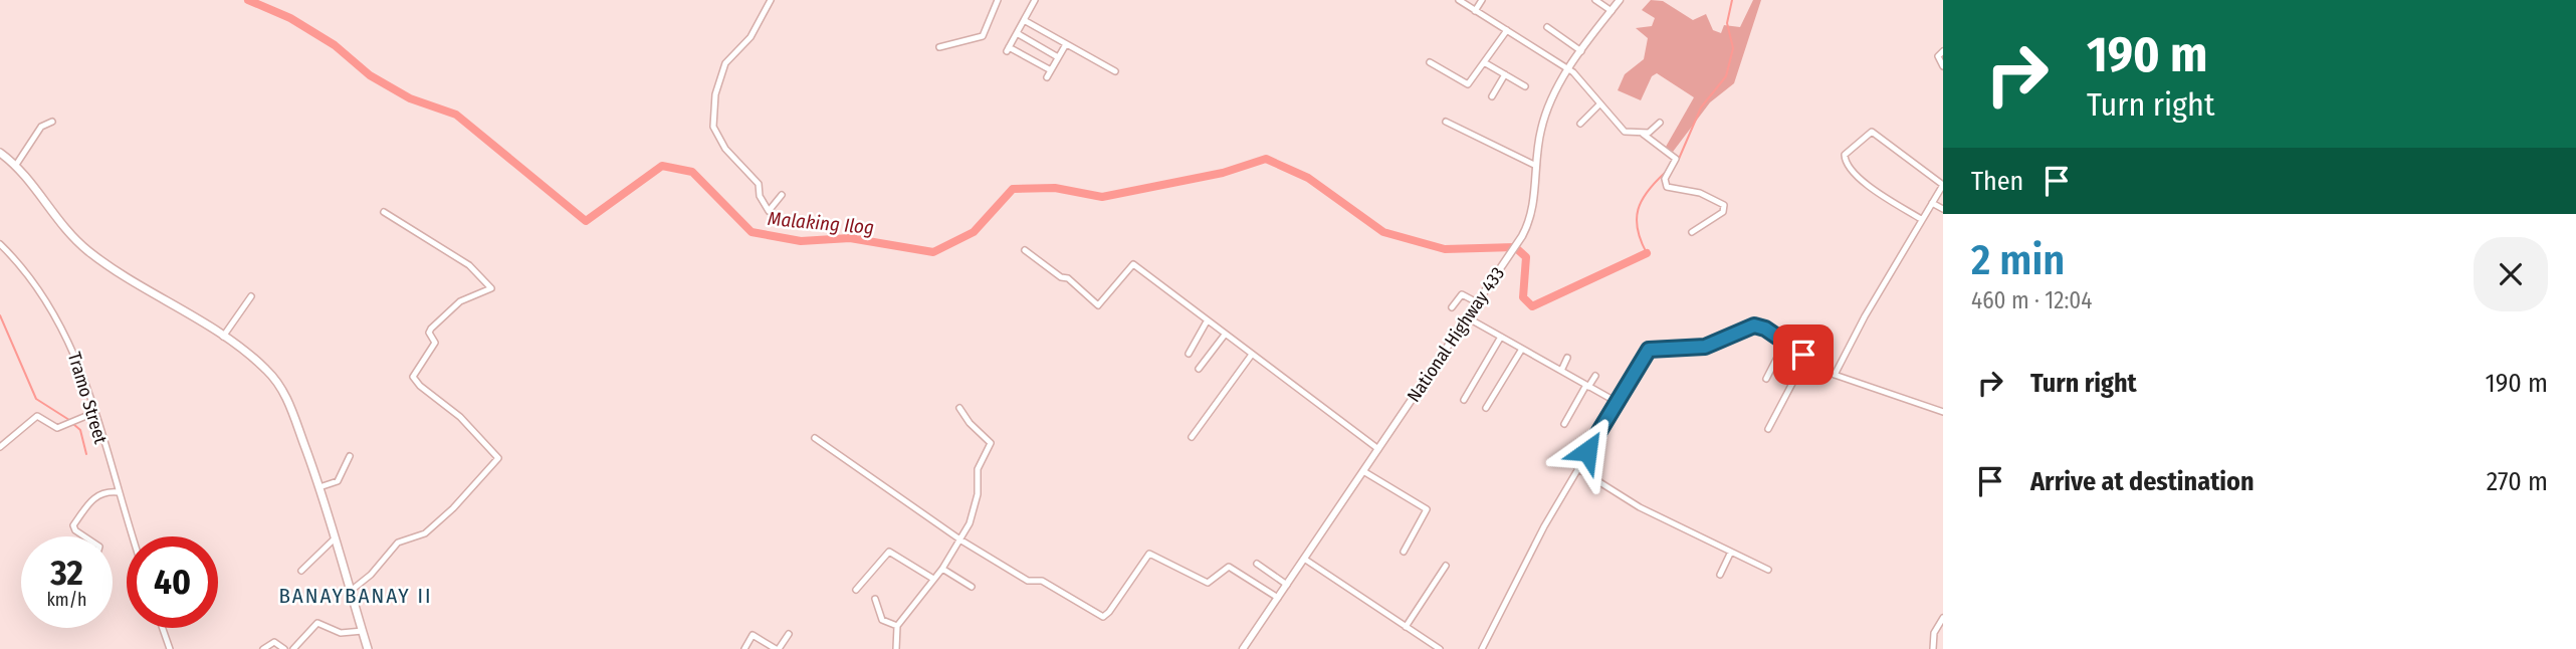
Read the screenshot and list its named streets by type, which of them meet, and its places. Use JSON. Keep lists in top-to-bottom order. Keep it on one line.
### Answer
{"streets":{"main road":["National Highway 433"],"street":["Tramo Street"]},"districts":["BANAYBANAY II"],"water":["Malaking Ilog"],"page":{"turn":["190 m","Turn right"],"then":"Then","heading":["2 min","460 m · 12:04"],"list":[{"name":"Turn right","value":"190 m"},{"name":"Arrive at destination","value":"270 m"}],"speed":"32 km/h","limit":"40"}}
